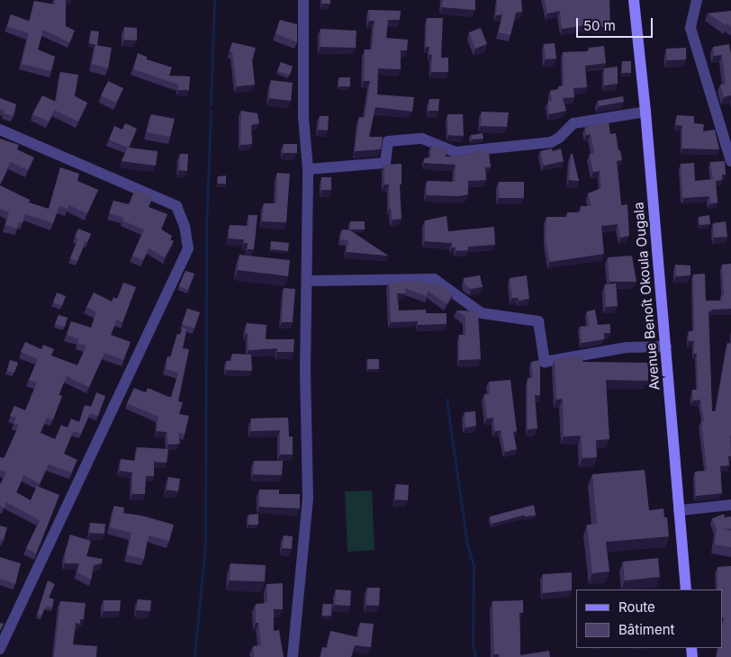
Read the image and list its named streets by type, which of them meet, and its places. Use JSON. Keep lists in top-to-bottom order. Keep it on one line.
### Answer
{"streets":{"street":["Avenue Benoît Okoula Ougala"]},"legend":["Route","Bâtiment"],"scale_bar":"50 m"}
